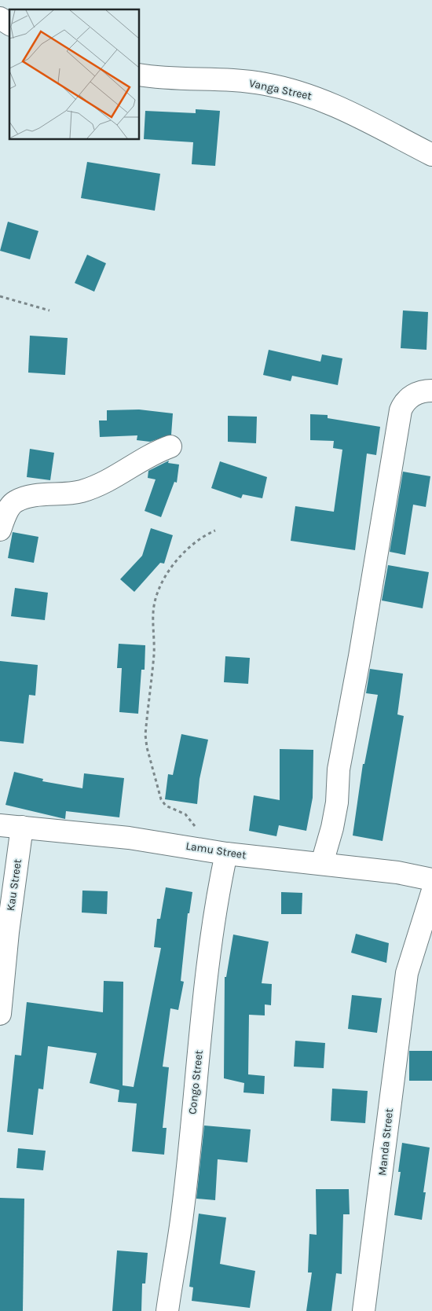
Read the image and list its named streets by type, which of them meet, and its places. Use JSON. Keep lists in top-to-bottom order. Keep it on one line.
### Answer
{"streets":{"street":["Vanga Street","Lamu Street","Kau Street","Congo Street","Manda Street"]},"crossings":[["Lamu Street","Kau Street"],["Lamu Street","Congo Street"]]}
